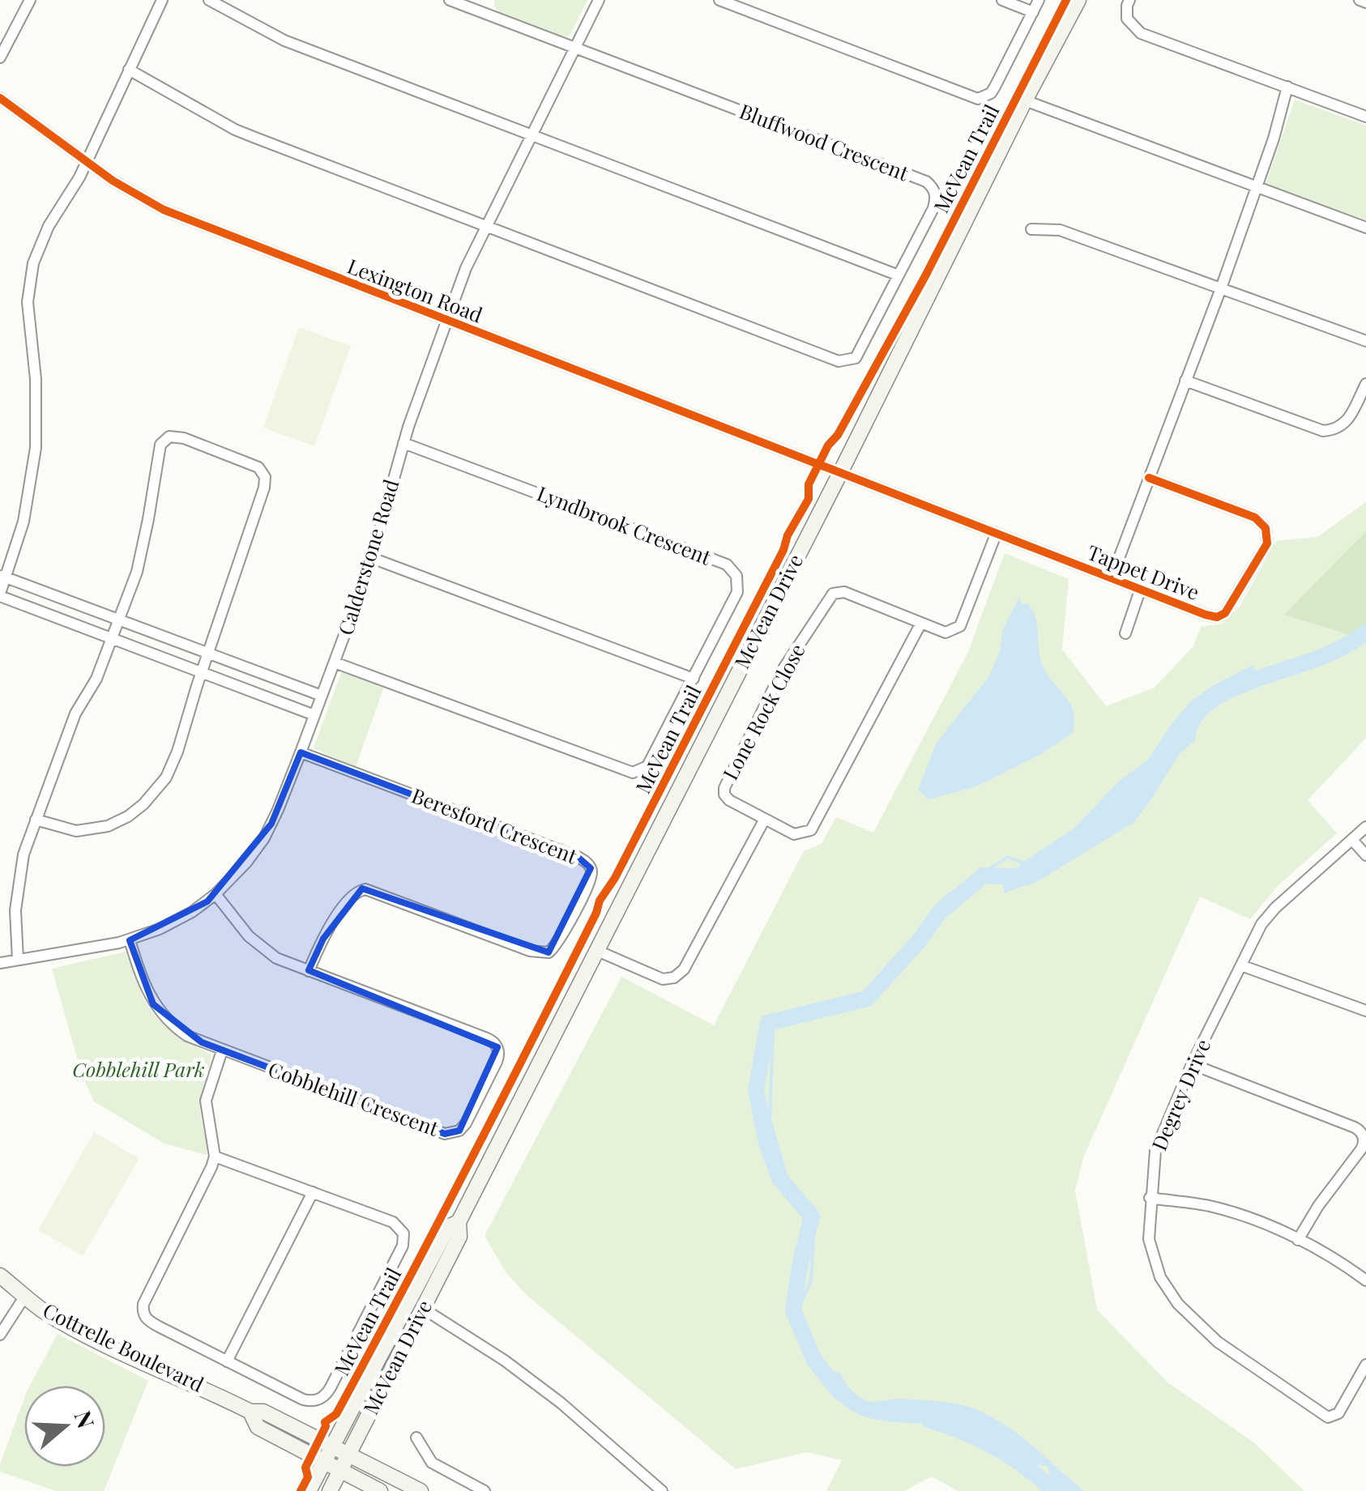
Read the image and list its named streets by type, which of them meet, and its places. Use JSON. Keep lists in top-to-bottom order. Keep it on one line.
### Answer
{"streets":{"main road":["McVean Drive","Cottrelle Boulevard"],"street":["Bluffwood Crescent","Lexington Road","Lyndbrook Crescent","Calderstone Road","Tappet Drive","Lone Rock Close","Beresford Crescent","Degrey Drive","Cobblehill Crescent"],"cycle path":["McVean Trail"]},"crossings":[["Bluffwood Crescent","Calderstone Road"],["Lexington Road","Calderstone Road"],["Lexington Road","Tappet Drive"],["Lexington Road","McVean Drive"],["Lyndbrook Crescent","Calderstone Road"],["Calderstone Road","Beresford Crescent"],["Calderstone Road","Cobblehill Crescent"],["Tappet Drive","McVean Drive"],["Tappet Drive","Lone Rock Close"],["McVean Drive","Cottrelle Boulevard"],["Beresford Crescent","Cobblehill Crescent"]],"parks":["Cobblehill Park"],"north":"right"}
